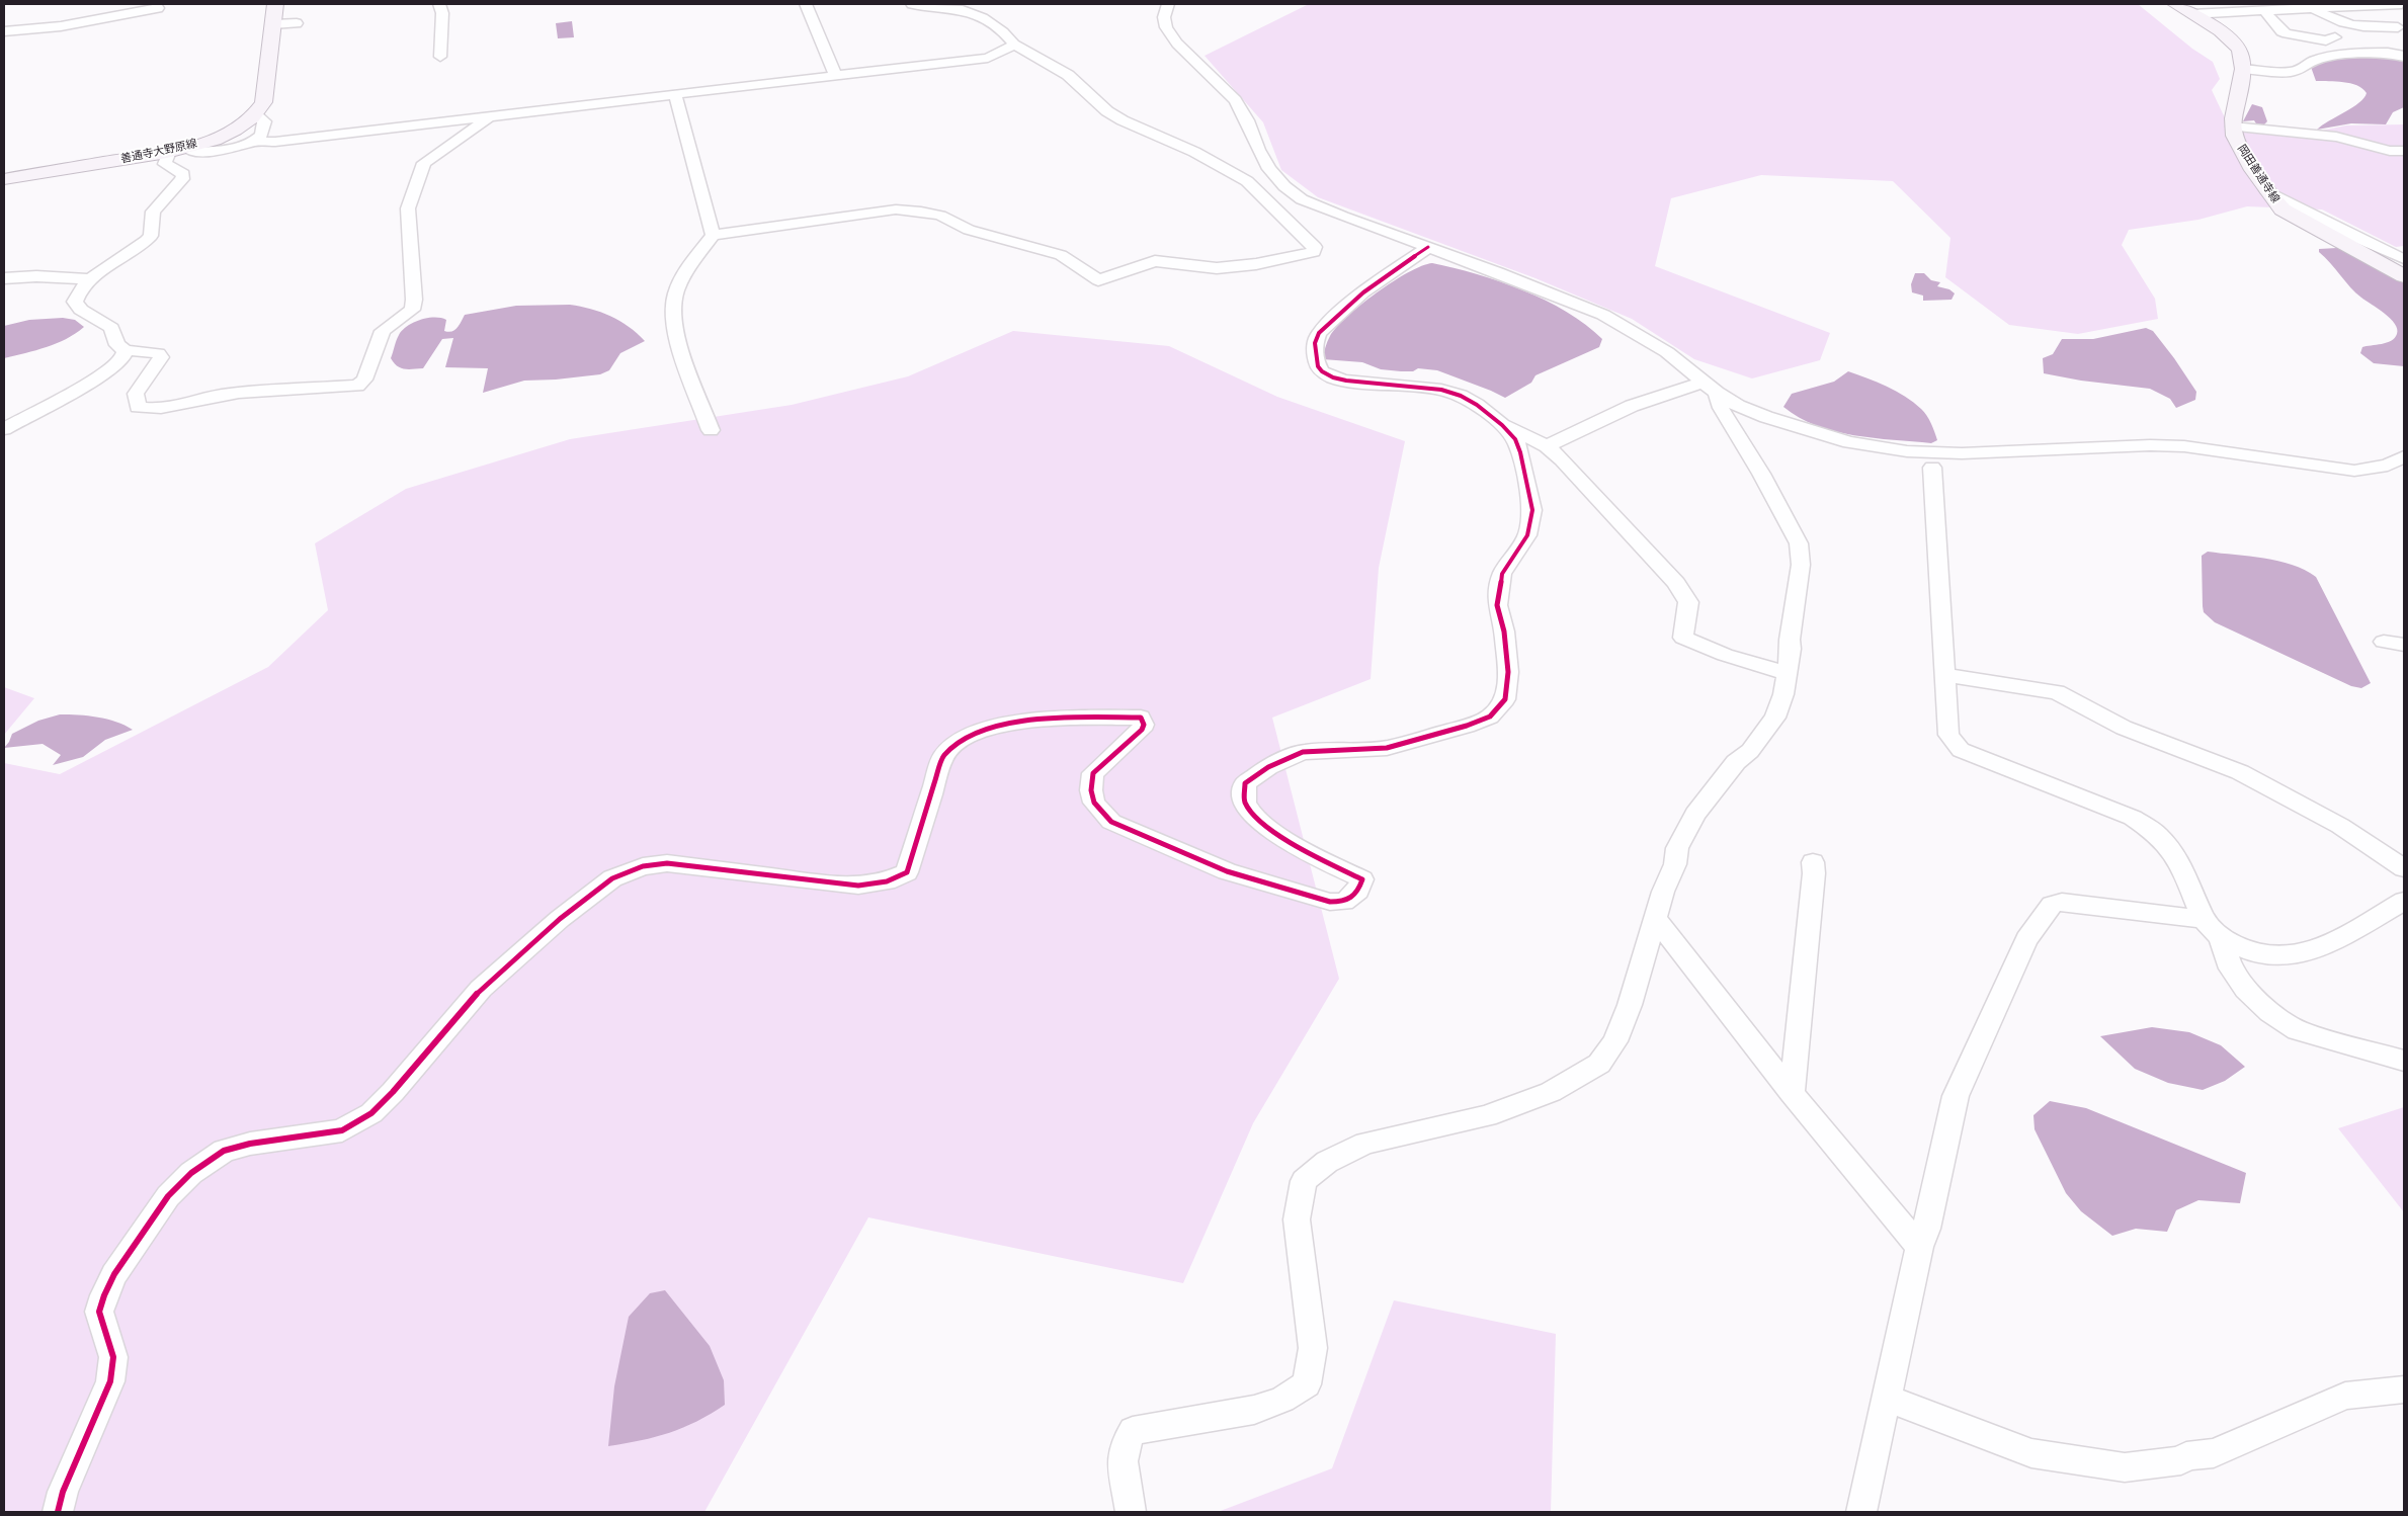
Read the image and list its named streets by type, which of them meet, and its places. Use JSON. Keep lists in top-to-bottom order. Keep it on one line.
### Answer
{"streets":{"main road":["善通寺大野原線","岡田善通寺線"]}}
